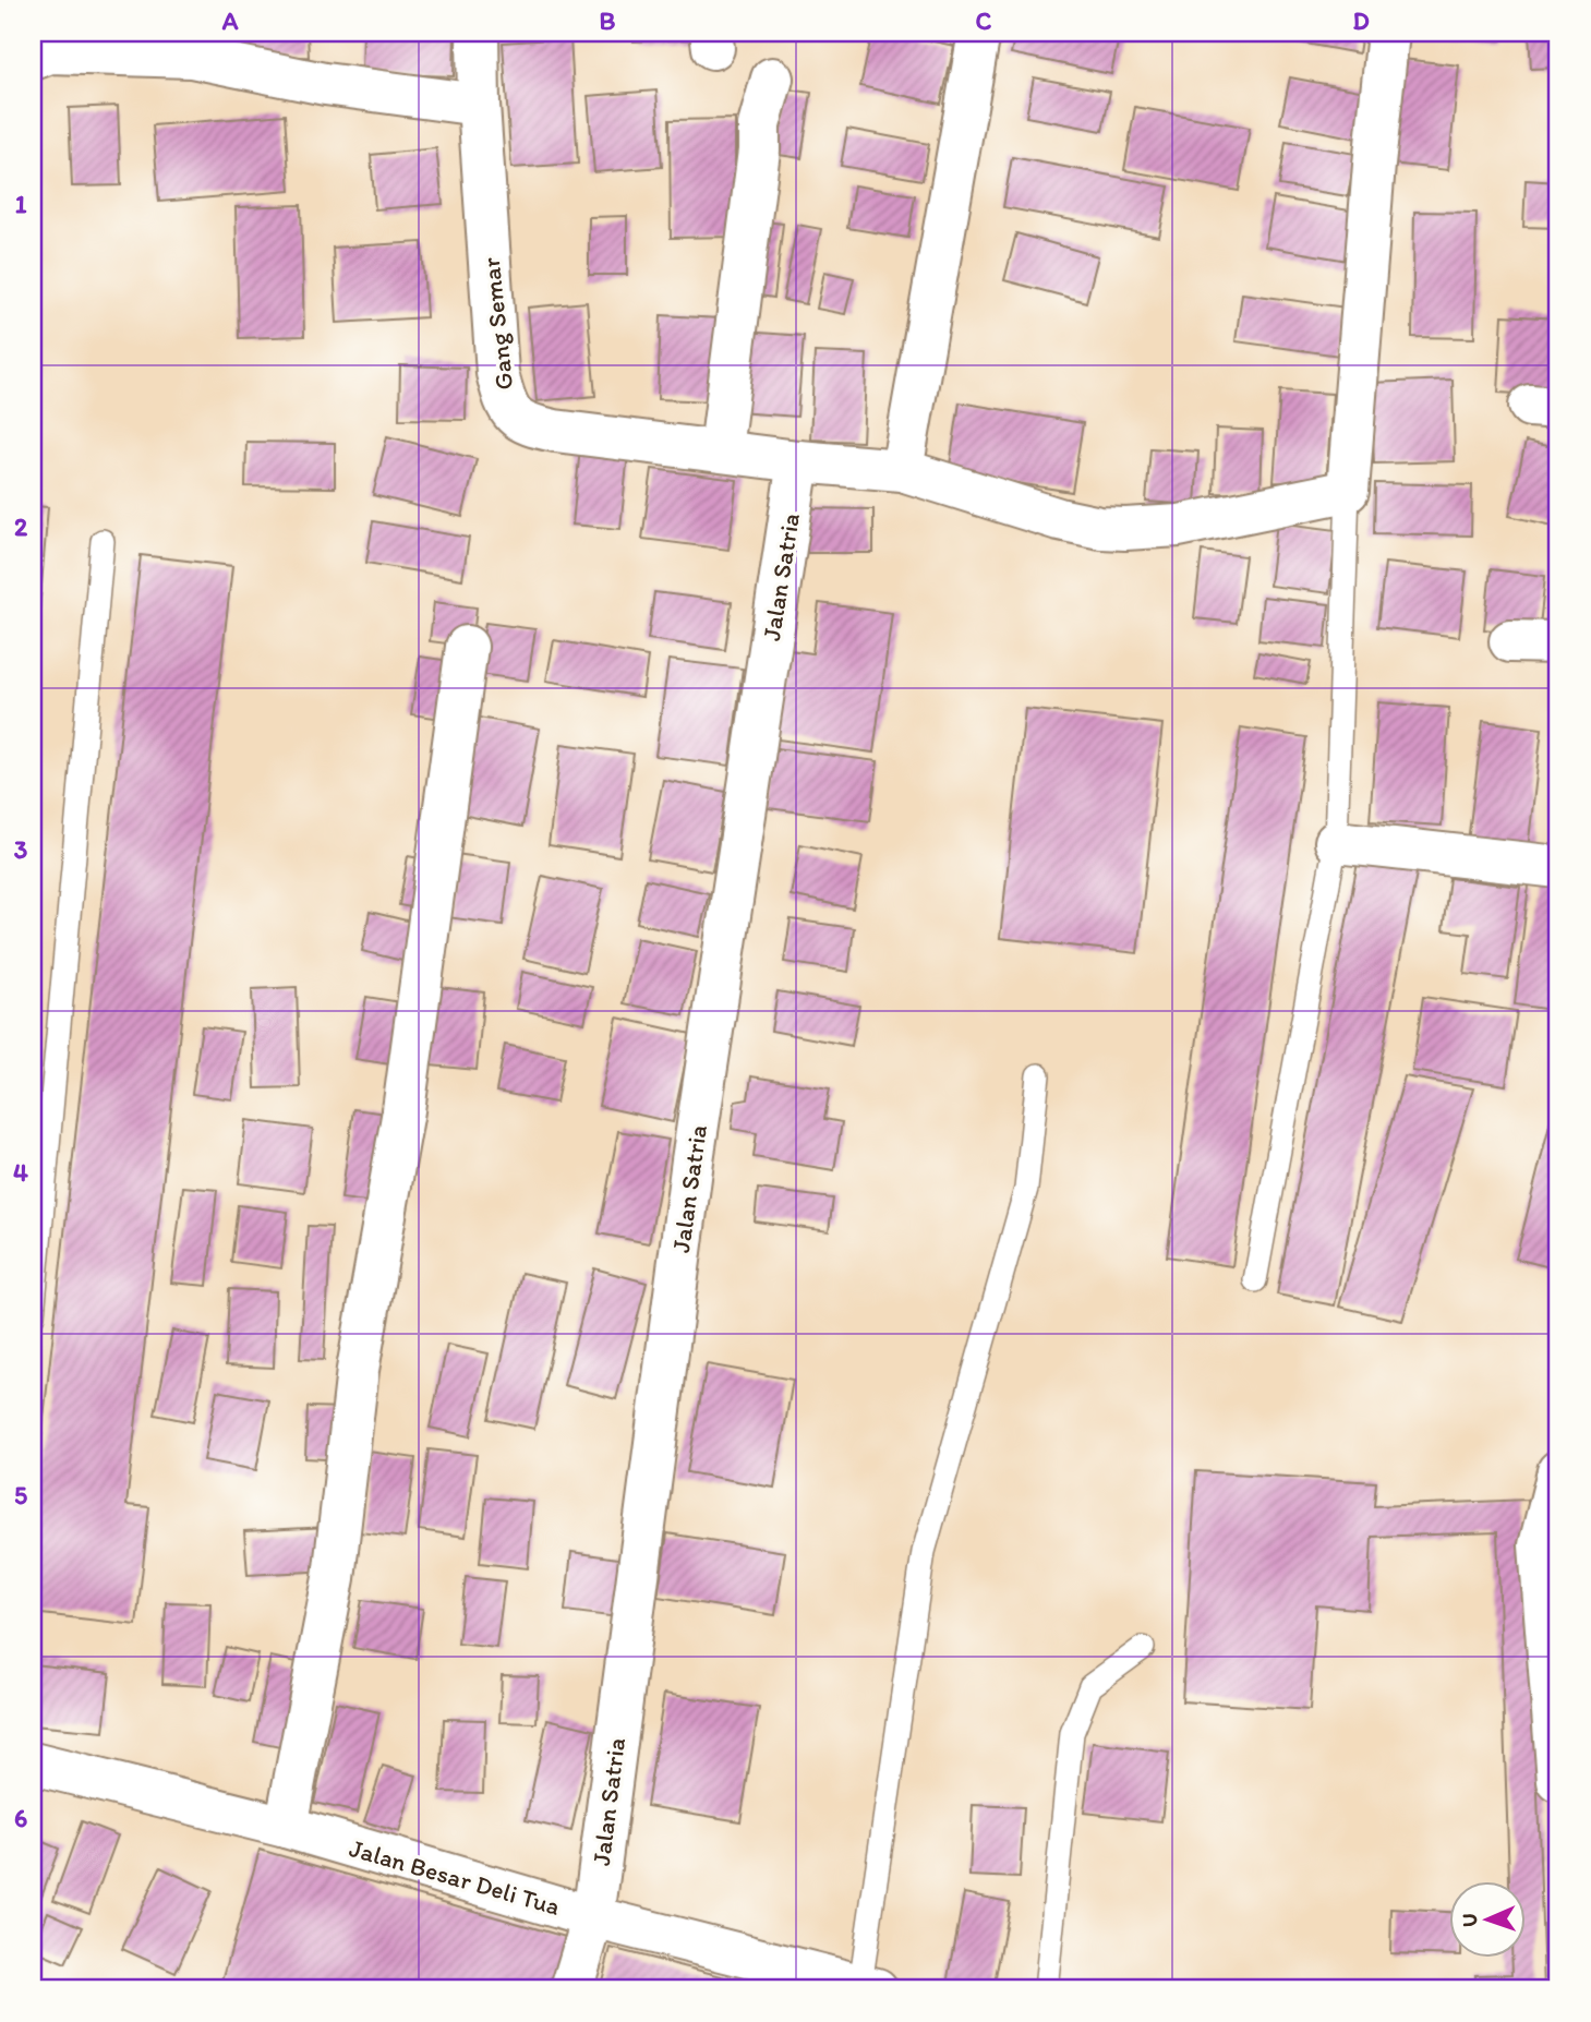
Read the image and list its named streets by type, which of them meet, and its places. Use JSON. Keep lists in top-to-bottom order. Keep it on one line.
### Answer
{"streets":{"street":["Gang Semar","Jalan Satria","Jalan Besar Deli Tua"]},"crossings":[["Gang Semar","Jalan Satria"],["Jalan Satria","Jalan Besar Deli Tua"]],"north":"left","grid":{"columns":["A","B","C","D"],"rows":["1","2","3","4","5","6"]}}
